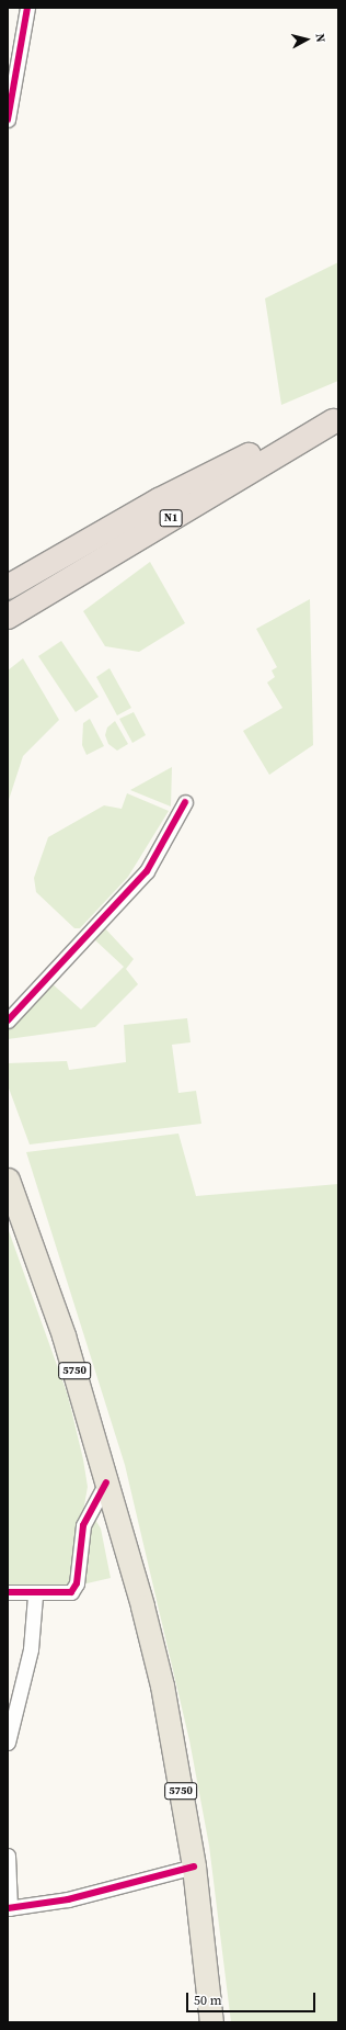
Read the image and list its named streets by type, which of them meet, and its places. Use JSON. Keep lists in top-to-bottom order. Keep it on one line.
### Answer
{"streets":{"highway":["N1"],"main road":["5750"]},"scale_bar":"50 m","north":"right"}
